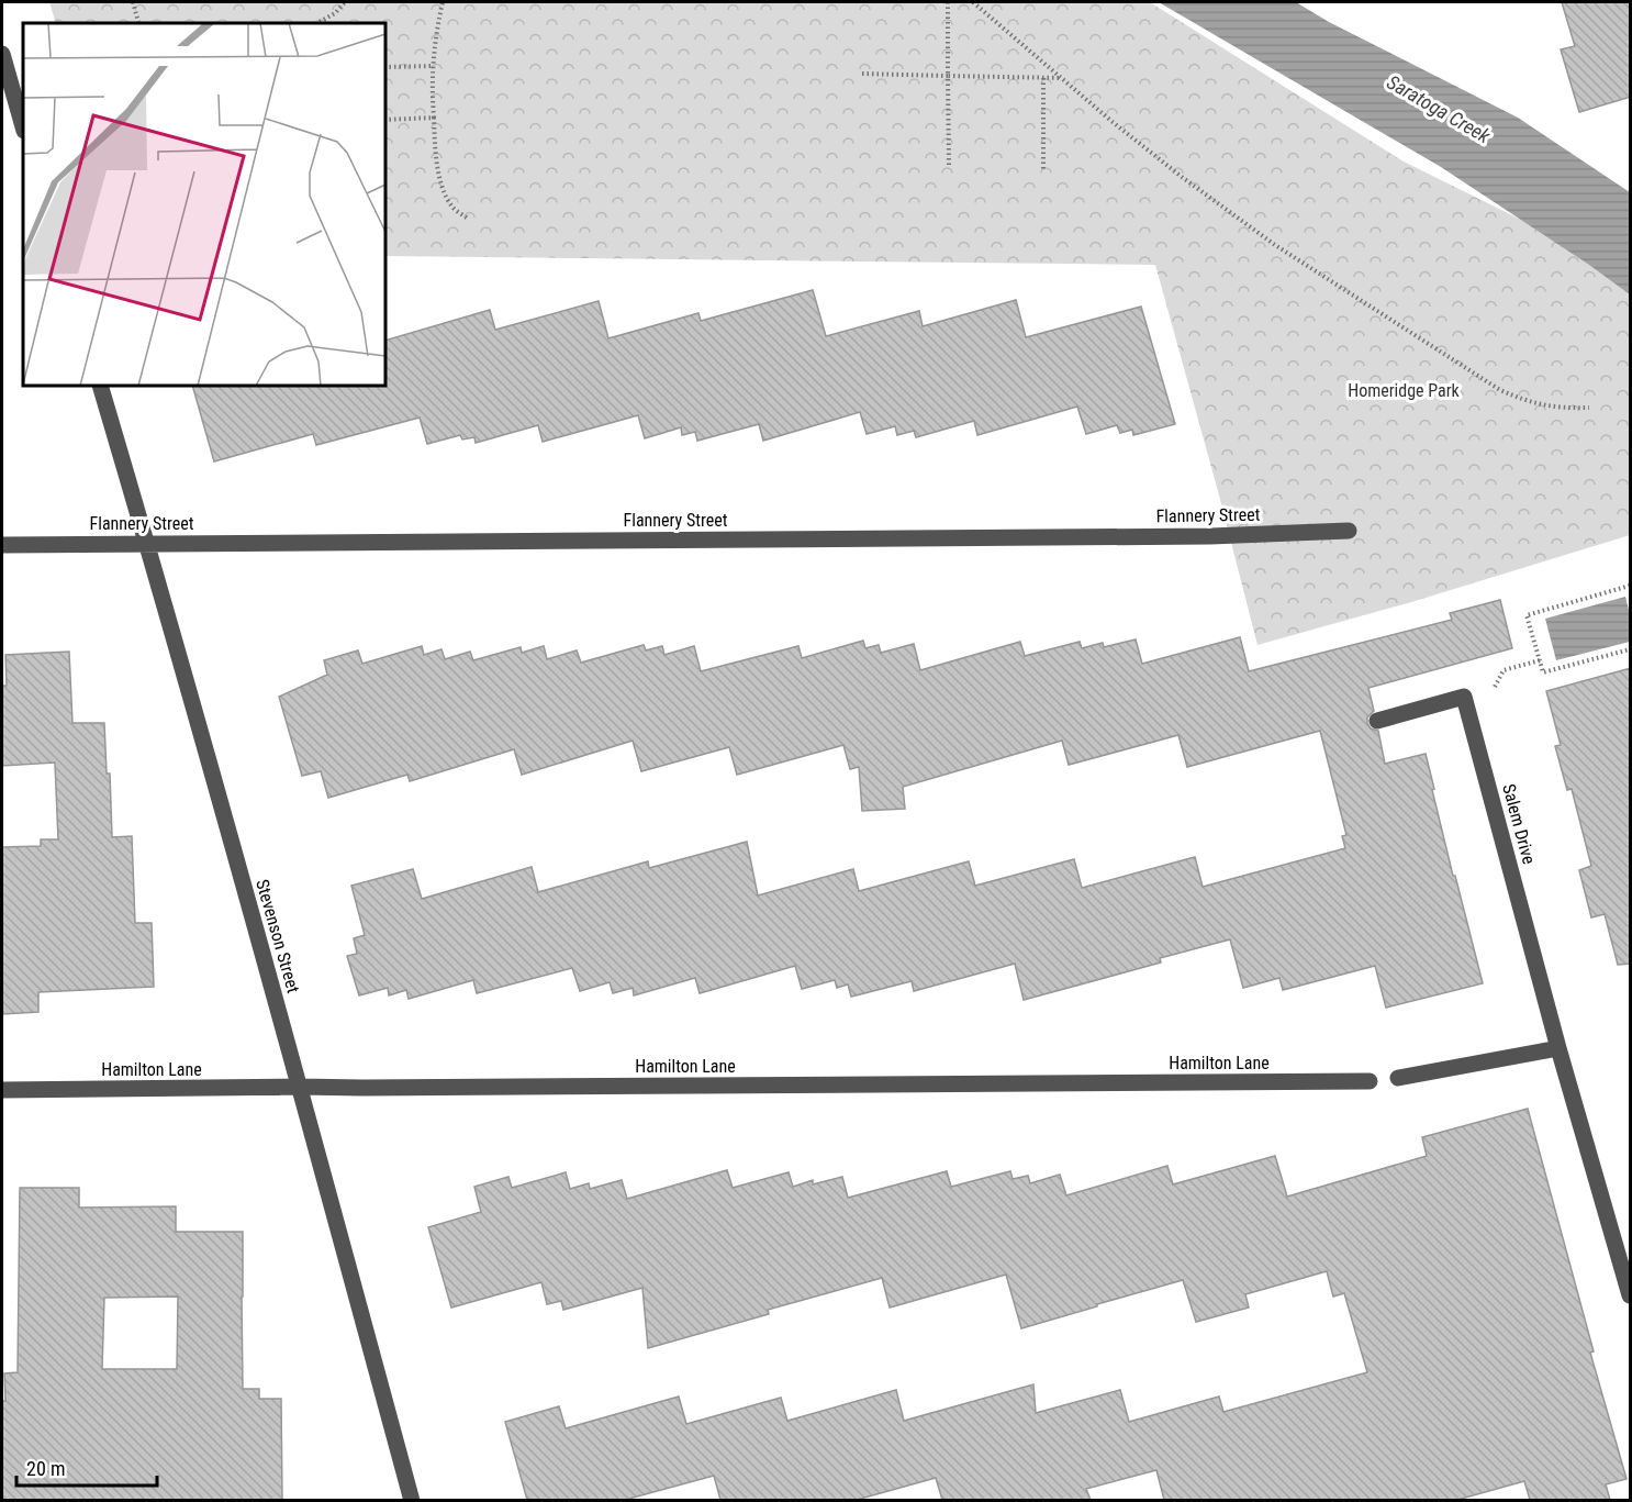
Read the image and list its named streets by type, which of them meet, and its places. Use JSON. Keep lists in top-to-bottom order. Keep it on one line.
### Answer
{"streets":{"street":["Flannery Street","Salem Drive","Stevenson Street","Hamilton Lane"]},"crossings":[["Flannery Street","Stevenson Street"],["Stevenson Street","Hamilton Lane"]],"water":["Saratoga Creek"],"parks":["Homeridge Park"],"scale_bar":"20 m"}
